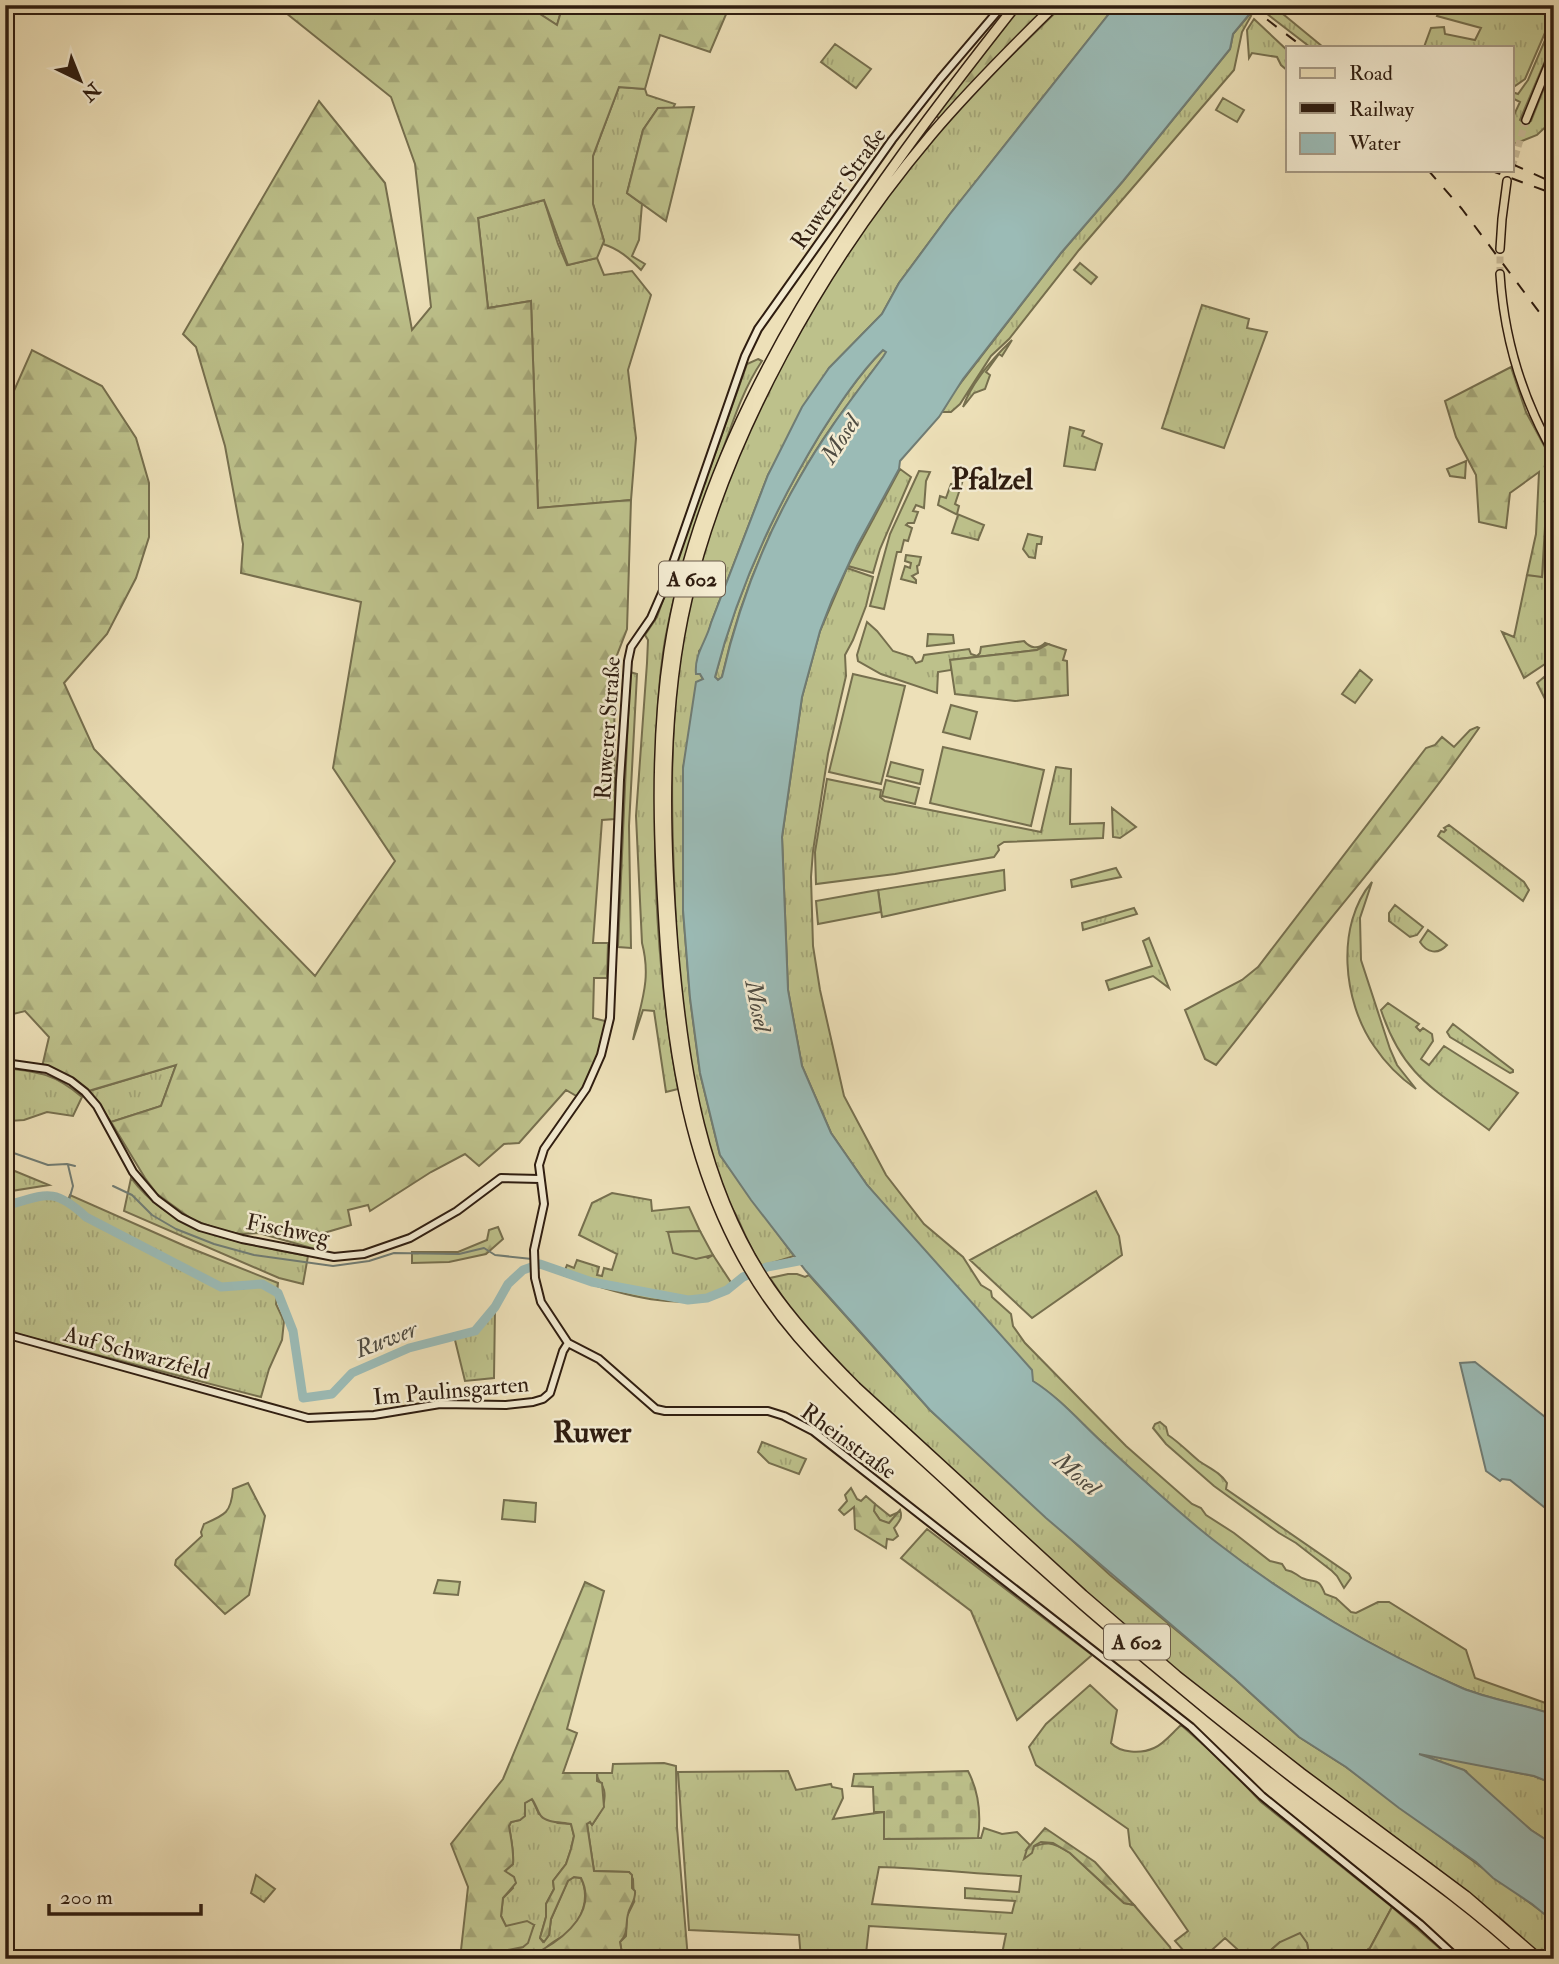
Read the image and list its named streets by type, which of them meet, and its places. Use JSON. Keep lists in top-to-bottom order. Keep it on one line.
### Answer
{"streets":{"highway":["A 602"],"main road":["Ruwerer Straße","Fischweg","Auf Schwarzfeld","Im Paulinsgarten","Rheinstraße"]},"crossings":[["Ruwerer Straße","Fischweg"],["Ruwerer Straße","Rheinstraße"],["Auf Schwarzfeld","Im Paulinsgarten"],["Im Paulinsgarten","Rheinstraße"]],"districts":["Pfalzel","Ruwer"],"water":["Mosel","Ruwer"],"legend":["Road","Railway","Water"],"scale_bar":"200 m","north":"bottom right"}
